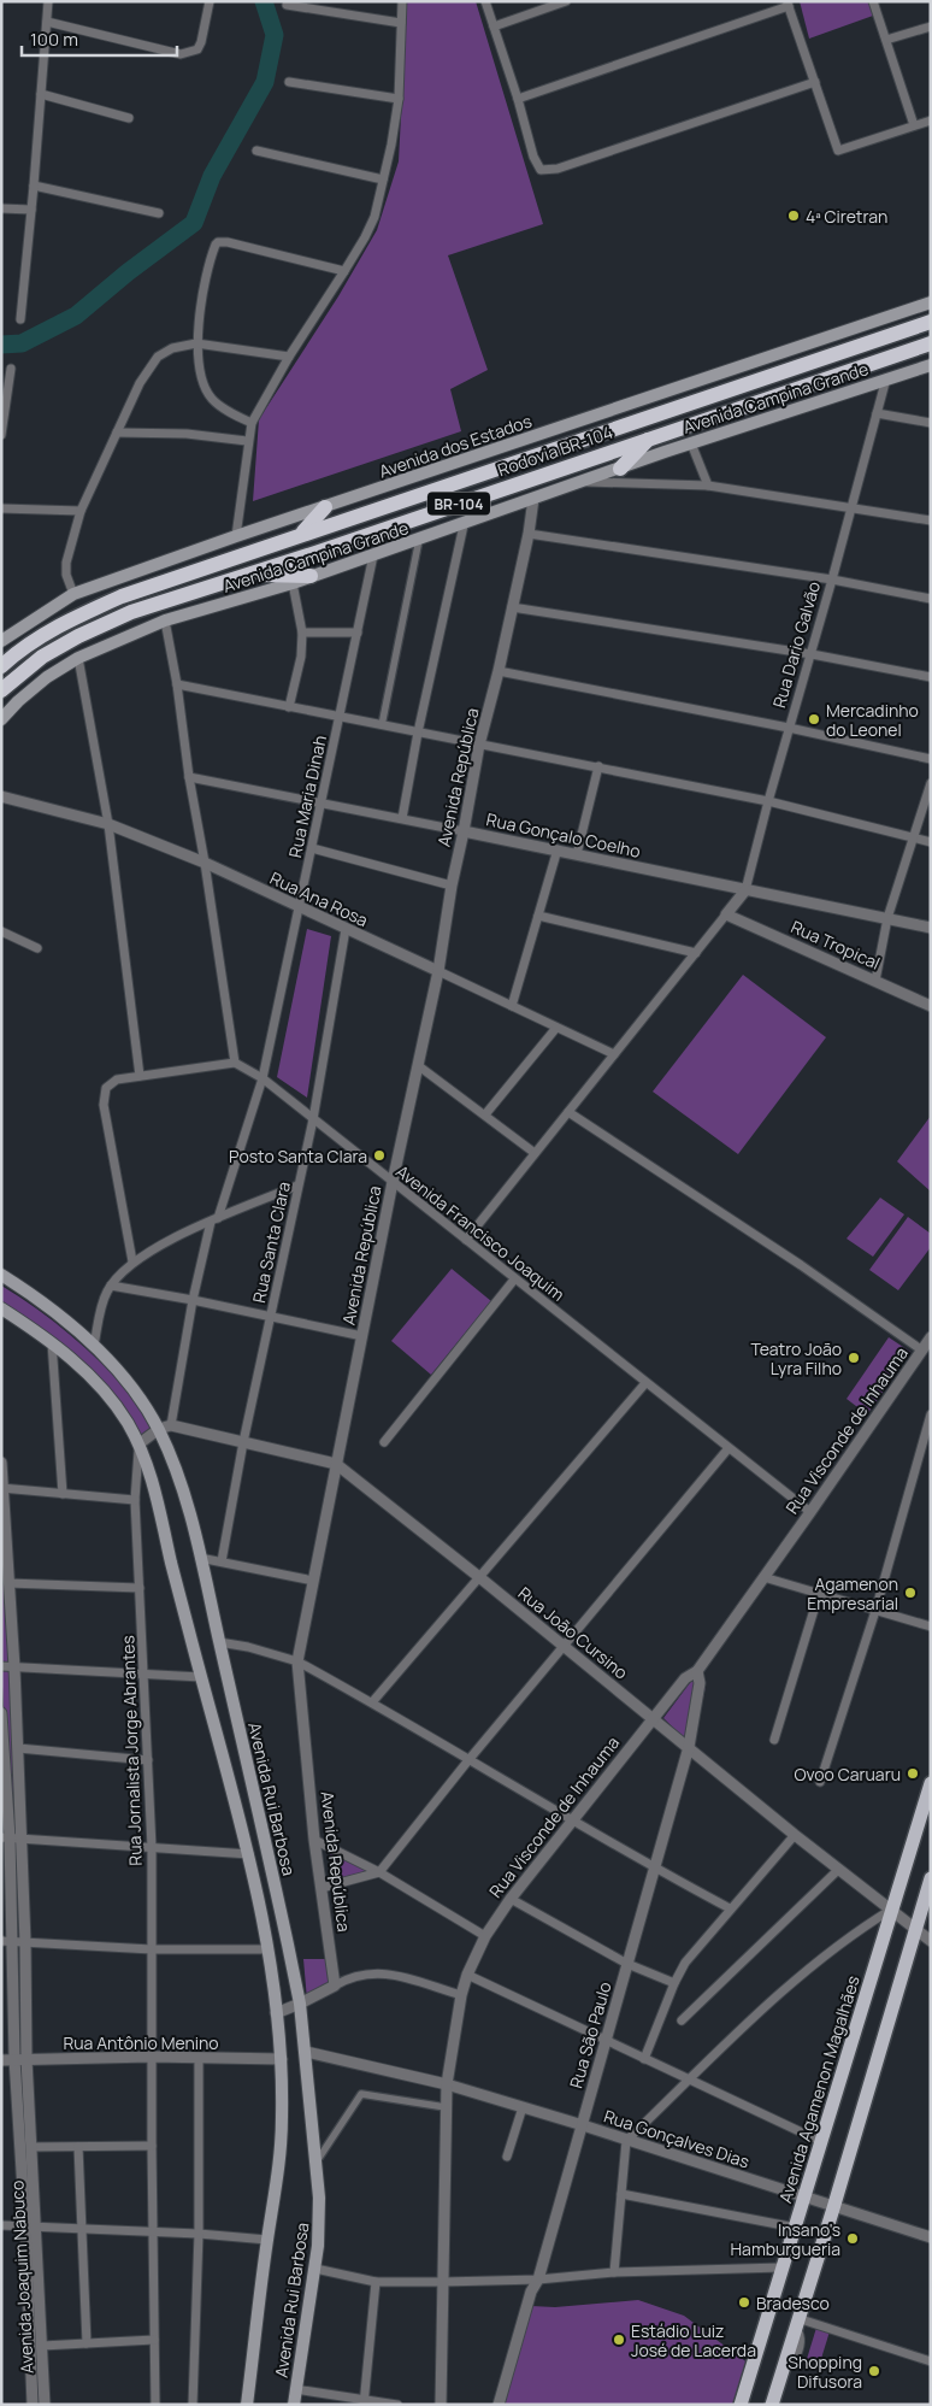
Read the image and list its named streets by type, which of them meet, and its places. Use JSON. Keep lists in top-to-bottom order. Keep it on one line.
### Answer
{"streets":{"highway":["Rodovia BR-104","BR-104"],"main road":["Avenida Campina Grande","Avenida dos Estados","Avenida Rui Barbosa","Avenida Agamenon Magalhães"],"street":["Rua Dario Galvão","Avenida República","Rua Maria Dinah","Rua Gonçalo Coelho","Rua Ana Rosa","Rua Tropical","Avenida Francisco Joaquim","Rua Santa Clara","Rua Visconde de Inhauma","Rua João Cursino","Rua Jornalista Jorge Abrantes","Rua São Paulo","Rua Antônio Menino","Rua Gonçalves Dias","Avenida Joaquim Nabuco"]},"crossings":[["Avenida Campina Grande","Rua Dario Galvão"],["Avenida Campina Grande","Avenida República"],["Avenida Campina Grande","Rua Maria Dinah"],["Rua Dario Galvão","Rua Gonçalo Coelho"],["Rua Dario Galvão","Rua Tropical"],["Avenida República","Rua Gonçalo Coelho"],["Avenida República","Rua Ana Rosa"],["Avenida República","Avenida Francisco Joaquim"],["Avenida República","Rua João Cursino"],["Rua Maria Dinah","Rua Gonçalo Coelho"],["Rua Maria Dinah","Rua Ana Rosa"],["Rua Maria Dinah","Avenida Francisco Joaquim"],["Rua Maria Dinah","Rua João Cursino"],["Rua Ana Rosa","Rua Santa Clara"],["Avenida Francisco Joaquim","Rua Santa Clara"],["Avenida Francisco Joaquim","Rua Visconde de Inhauma"],["Rua Santa Clara","Rua João Cursino"],["Rua Visconde de Inhauma","Rua João Cursino"],["Rua Visconde de Inhauma","Rua São Paulo"],["Rua Visconde de Inhauma","Rua Gonçalves Dias"],["Rua João Cursino","Avenida Rui Barbosa"],["Rua João Cursino","Rua São Paulo"],["Rua João Cursino","Avenida Agamenon Magalhães"],["Rua Jornalista Jorge Abrantes","Avenida Rui Barbosa"],["Rua Jornalista Jorge Abrantes","Rua Antônio Menino"],["Avenida Rui Barbosa","Rua Antônio Menino"],["Avenida Rui Barbosa","Rua Gonçalves Dias"],["Rua São Paulo","Rua Gonçalves Dias"],["Rua Antônio Menino","Avenida Joaquim Nabuco"],["Avenida Agamenon Magalhães","Rua Gonçalves Dias"]],"places":["4ª Ciretran","Mercadinho do Leonel","Posto Santa Clara","Teatro João Lyra Filho","Agamenon Empresarial","Ovoo Caruaru","Insano's Hamburgueria","Bradesco","Estádio Luiz José de Lacerda","Shopping Difusora"],"scale_bar":"100 m"}
